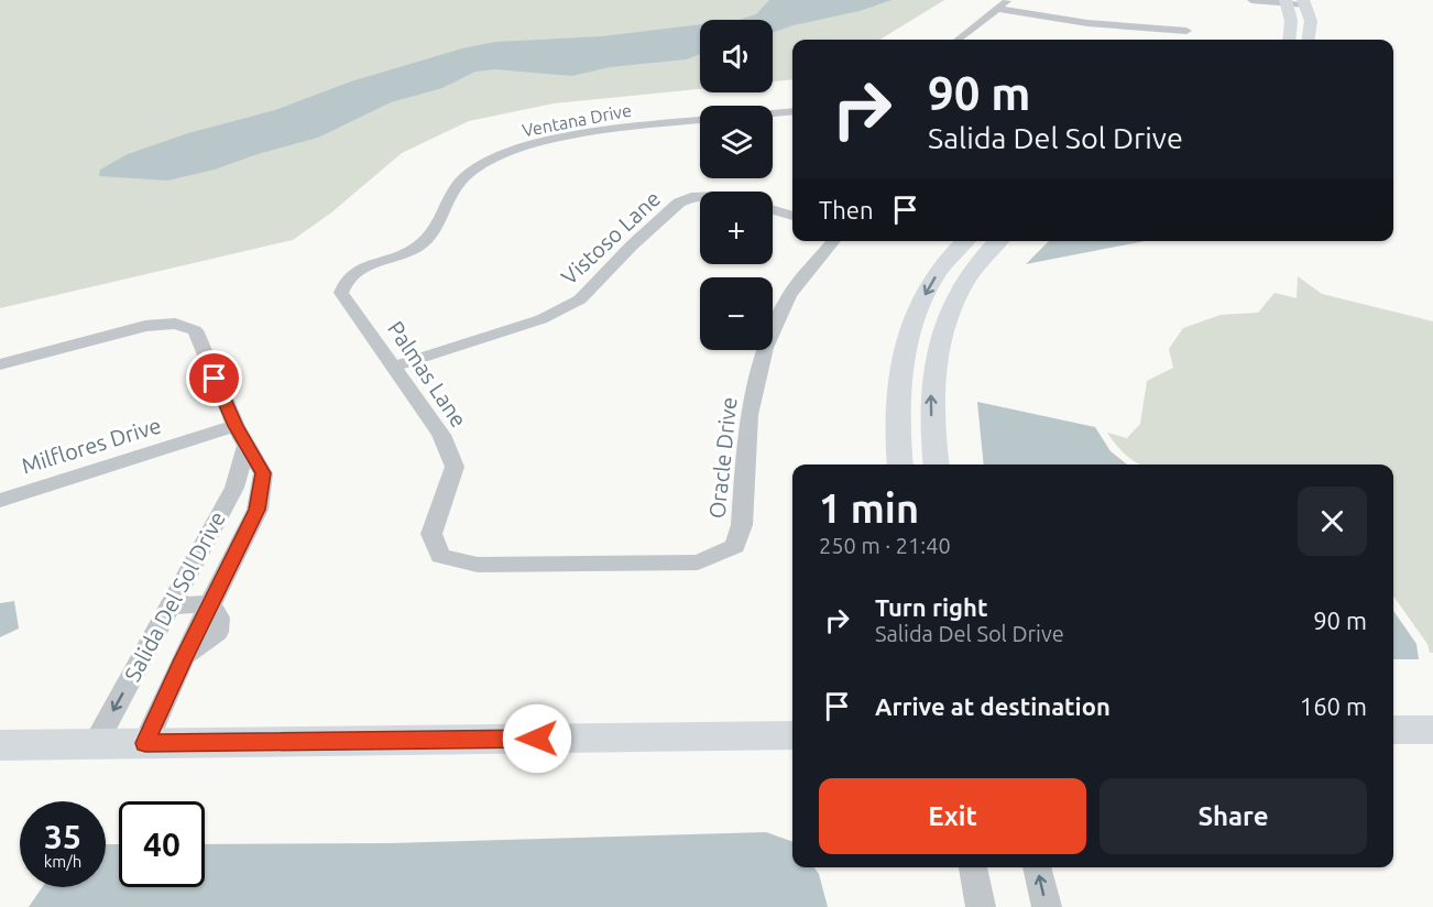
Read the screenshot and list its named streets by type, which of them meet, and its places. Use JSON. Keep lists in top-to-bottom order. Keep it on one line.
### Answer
{"streets":{"street":["Ventana Drive","Vistoso Lane","Palmas Lane","Milflores Drive","Oracle Drive","Salida Del Sol Drive"]},"crossings":[["Ventana Drive","Palmas Lane"],["Vistoso Lane","Palmas Lane"],["Palmas Lane","Oracle Drive"],["Milflores Drive","Salida Del Sol Drive"]],"page":{"map_buttons":["+","−"],"turn":["90 m","Salida Del Sol Drive"],"then":"Then","heading":["1 min","250 m · 21:40"],"list":[{"name":"Turn right","note":"Salida Del Sol Drive","value":"90 m"},{"name":"Arrive at destination","value":"160 m"}],"buttons":["Exit","Share"],"speed":"35 km/h","limit":"40"}}
